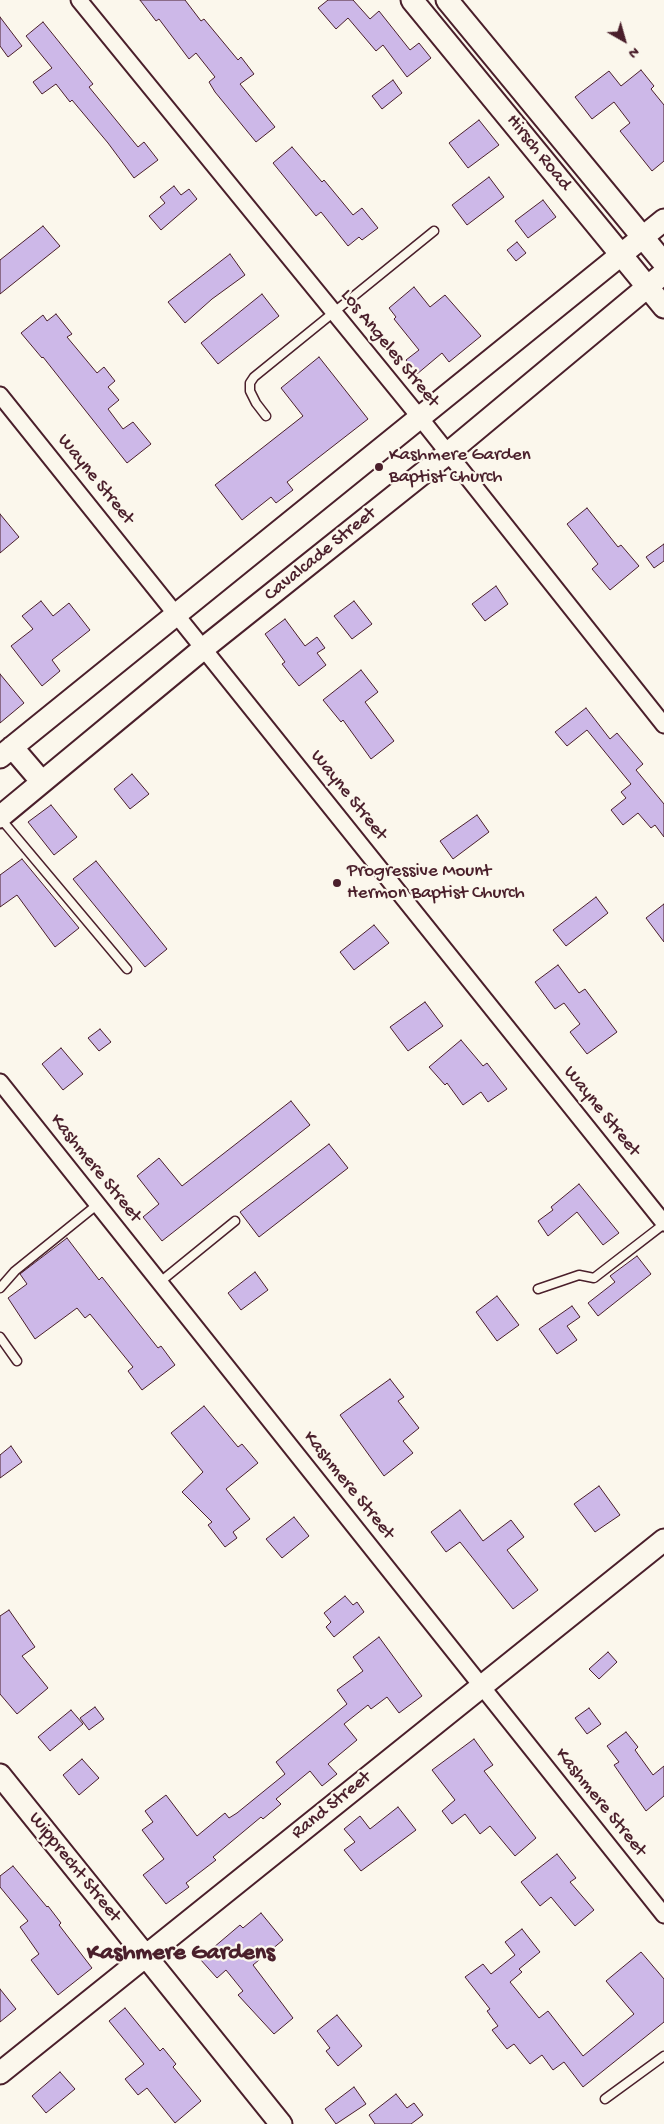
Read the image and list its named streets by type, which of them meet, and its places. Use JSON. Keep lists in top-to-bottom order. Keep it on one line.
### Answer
{"streets":{"main road":["Hirsch Road","Cavalcade Street","Rand Street","Wipprecht Street"],"street":["Los Angeles Street","Wayne Street","Kashmere Street"]},"crossings":[["Hirsch Road","Cavalcade Street"],["Los Angeles Street","Cavalcade Street"],["Wayne Street","Cavalcade Street"],["Kashmere Street","Rand Street"],["Rand Street","Wipprecht Street"]],"districts":["Kashmere Gardens"],"places":["Kashmere Garden Baptist Church","Progressive Mount Hermon Baptist Church"],"north":"bottom right"}
